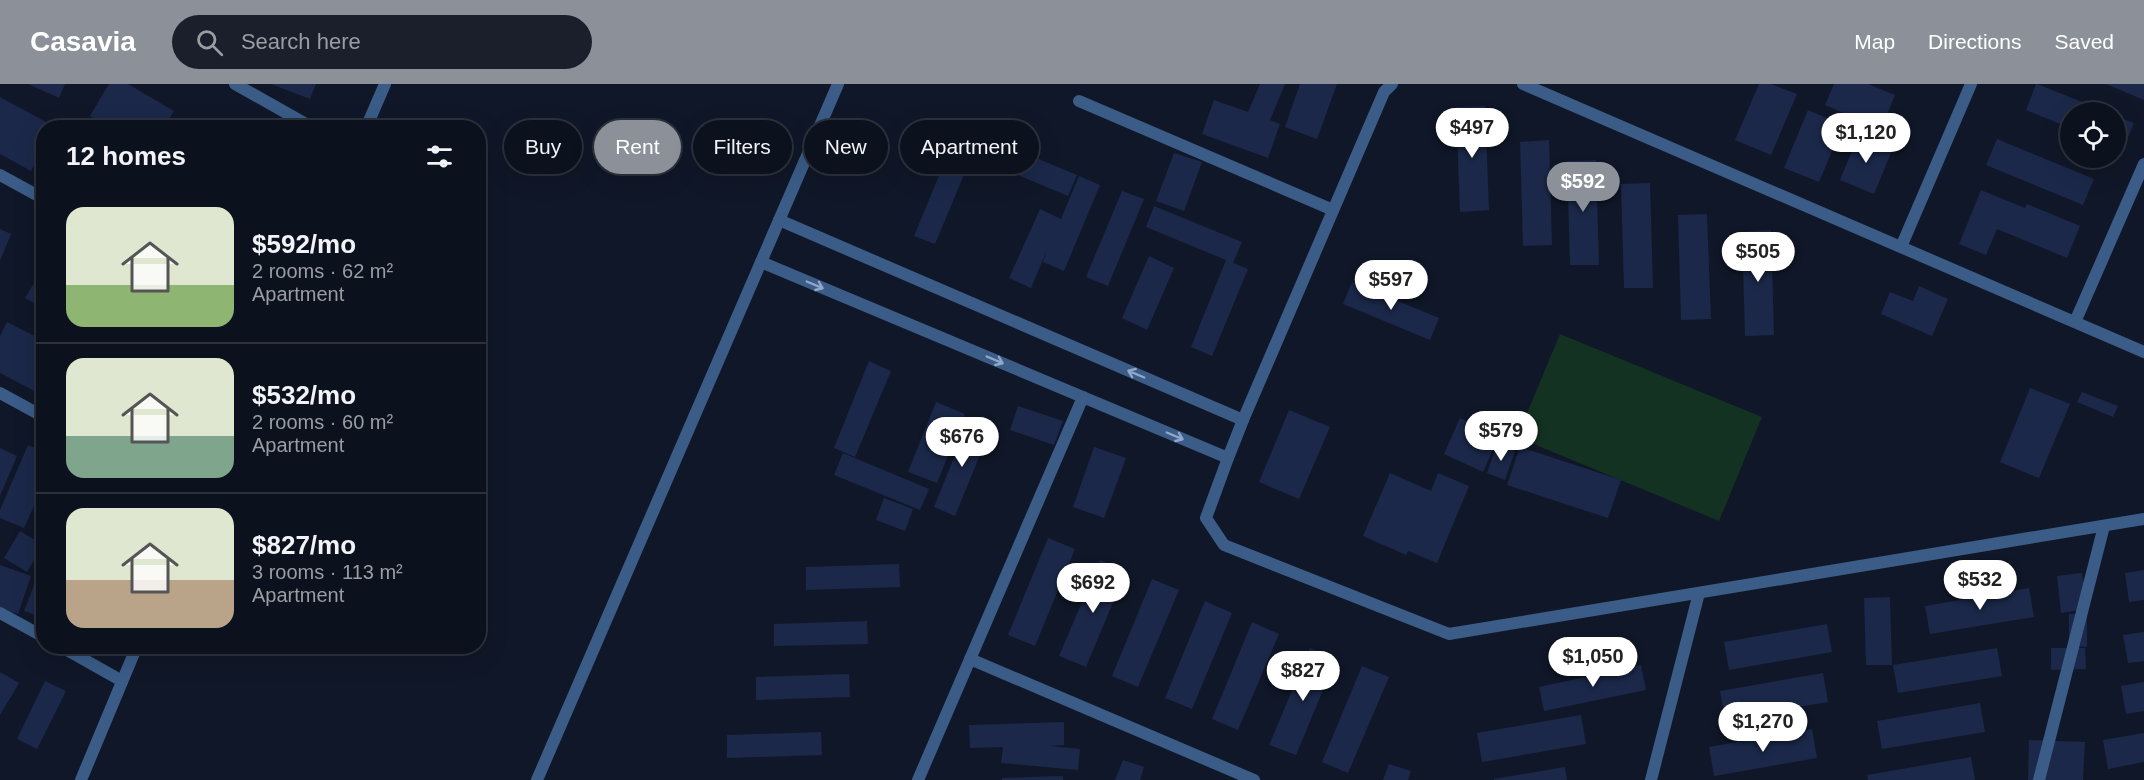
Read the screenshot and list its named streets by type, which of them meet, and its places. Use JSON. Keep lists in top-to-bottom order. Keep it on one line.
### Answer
{"page":{"header":"Casavia","search":"Search here","nav":["Map","Directions","Saved"],"price":["$497","$1,120","$592","$505","$597","$579","$676","$532","$692","$1,050","$827","$1,270"],"chip":["Buy","Rent","Filters","New","Apartment"],"heading":"12 homes","list":[{"name":"$592/mo","note":"2 rooms · 62 m² · Apartment"},{"name":"$532/mo","note":"2 rooms · 60 m² · Apartment"},{"name":"$827/mo","note":"3 rooms · 113 m² · Apartment"}]}}
